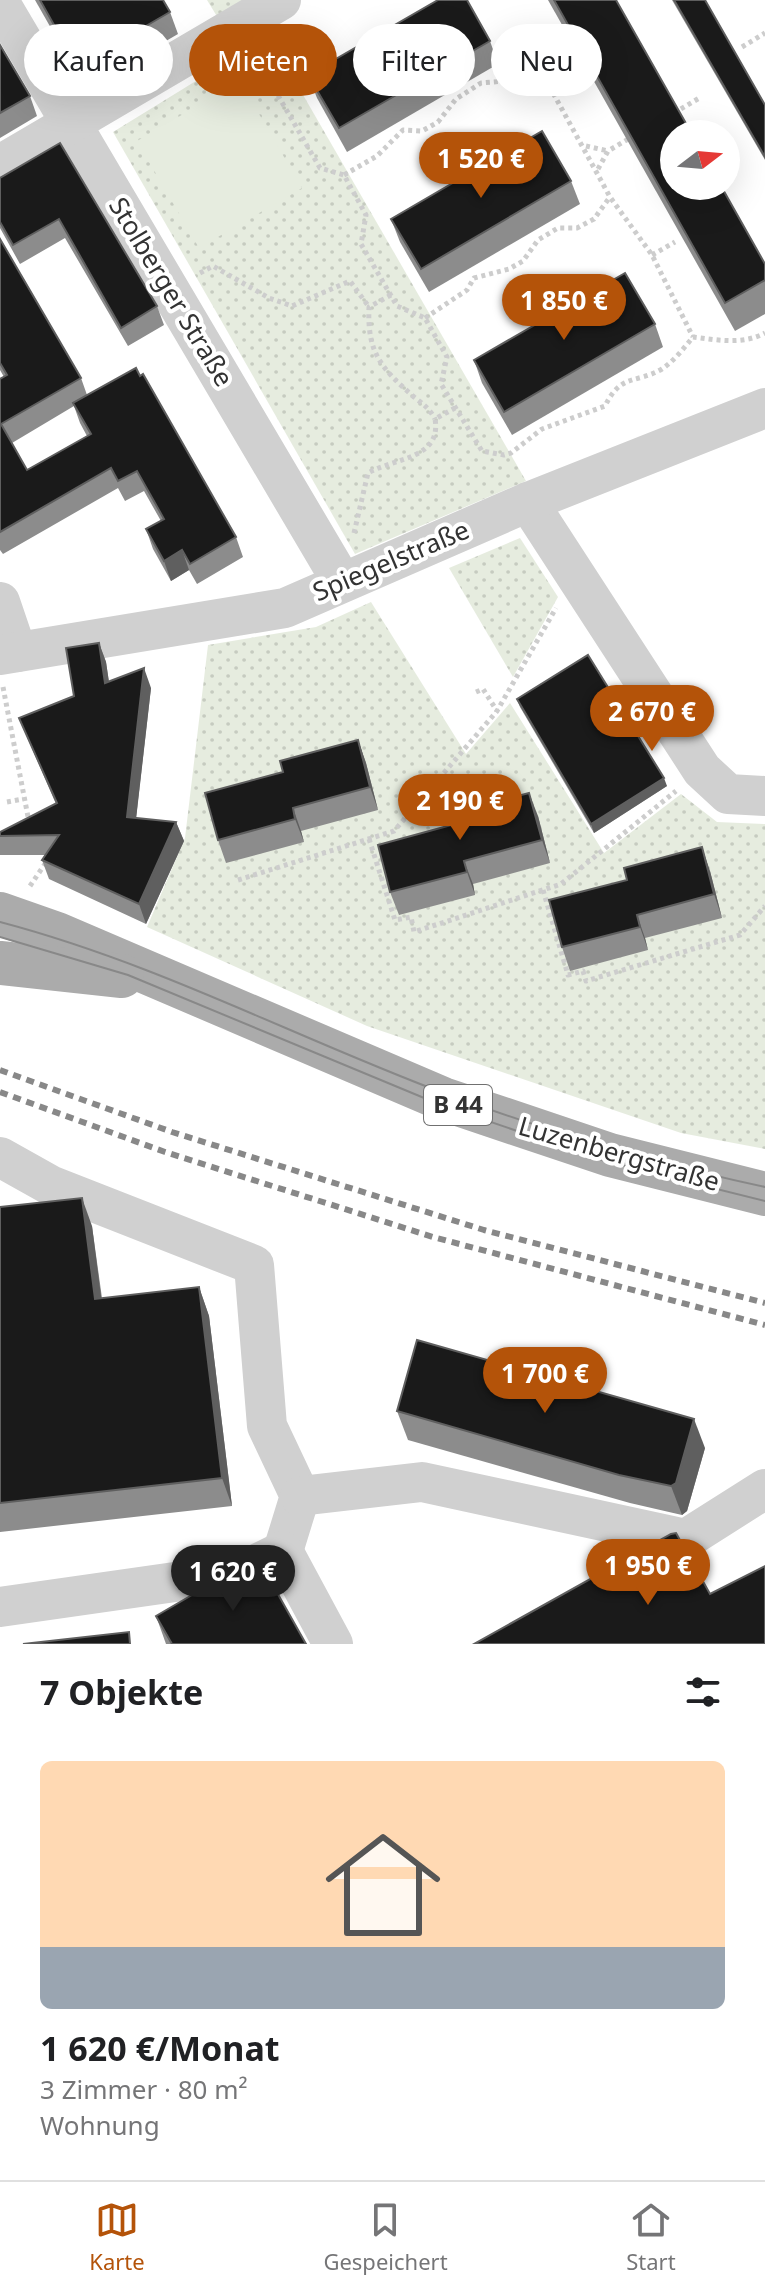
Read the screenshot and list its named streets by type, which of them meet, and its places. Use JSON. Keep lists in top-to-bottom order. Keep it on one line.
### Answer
{"streets":{"main road":["B 44","Luzenbergstraße"],"street":["Stolberger Straße","Spiegelstraße"]},"crossings":[["Stolberger Straße","Spiegelstraße"]],"north":"right","page":{"chip":["Kaufen","Mieten","Filter","Neu"],"price":["1 520 €","1 850 €","2 670 €","2 190 €","1 700 €","1 950 €","1 620 €"],"heading":"7 Objekte","list":[{"name":"1 620 €/Monat","note":"3 Zimmer · 80 m² · Wohnung"}],"tabs":["Karte","Gespeichert","Start"]}}
